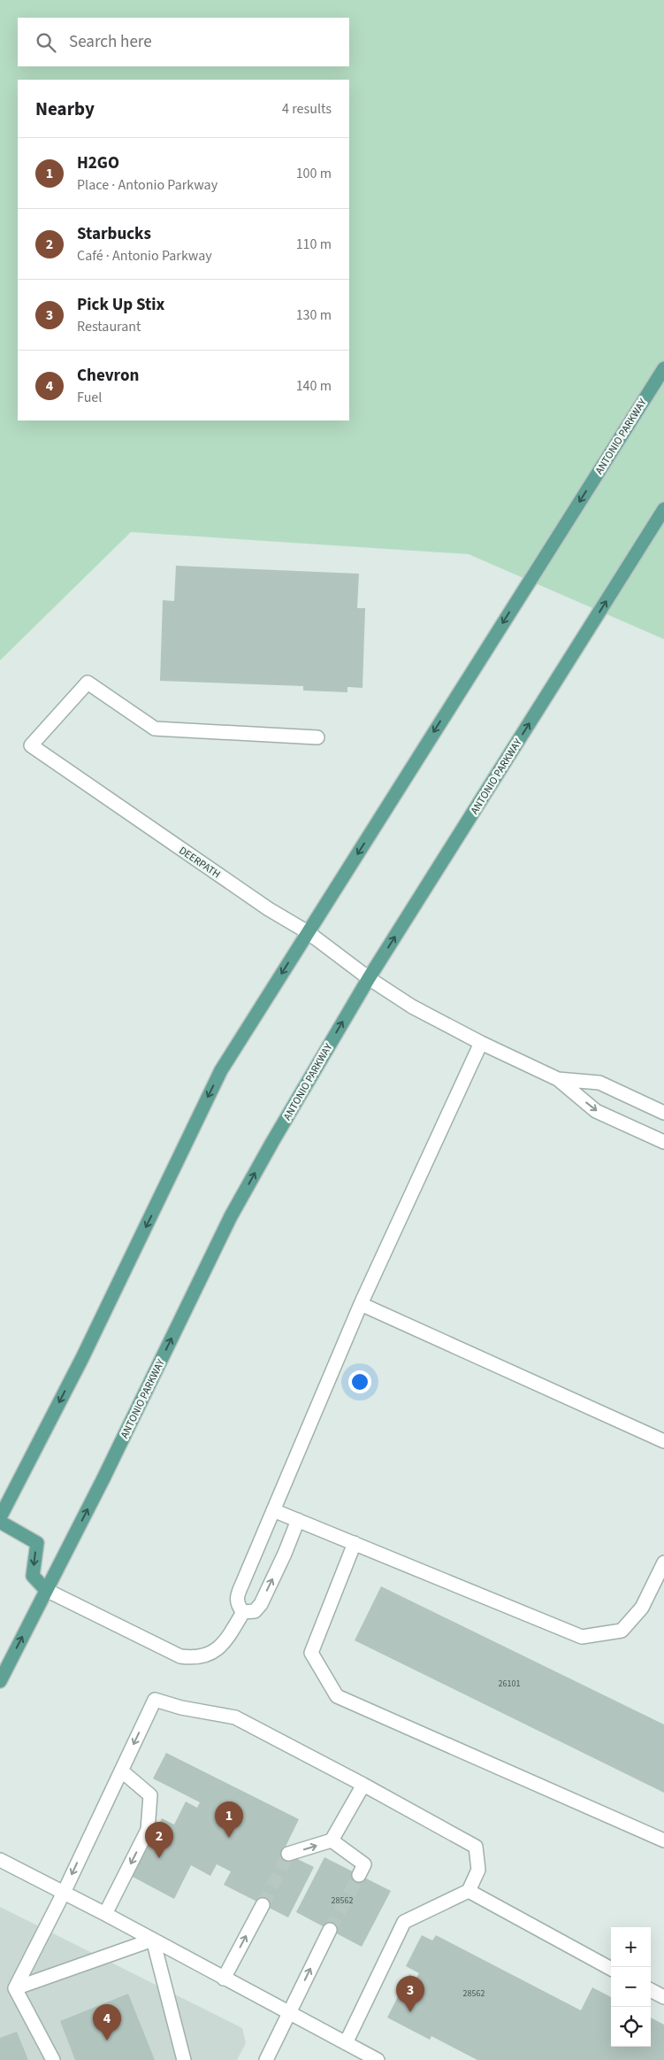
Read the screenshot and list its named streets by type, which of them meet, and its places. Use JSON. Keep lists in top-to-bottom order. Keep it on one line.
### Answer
{"streets":{"main road":["ANTONIO PARKWAY"],"street":["DEERPATH"]},"crossings":[["ANTONIO PARKWAY","DEERPATH"]],"house_numbers":["26101","28562","28562"],"page":{"search":"Search here","heading":["Nearby","4 results"],"list":[{"mark":"1","name":"H2GO","note":"Place · Antonio Parkway","value":"100 m"},{"mark":"2","name":"Starbucks","note":"Café · Antonio Parkway","value":"110 m"},{"mark":"3","name":"Pick Up Stix","note":"Restaurant","value":"130 m"},{"mark":"4","name":"Chevron","note":"Fuel","value":"140 m"}],"pins":["1","2","3","4"],"map_buttons":["+","−"]}}
